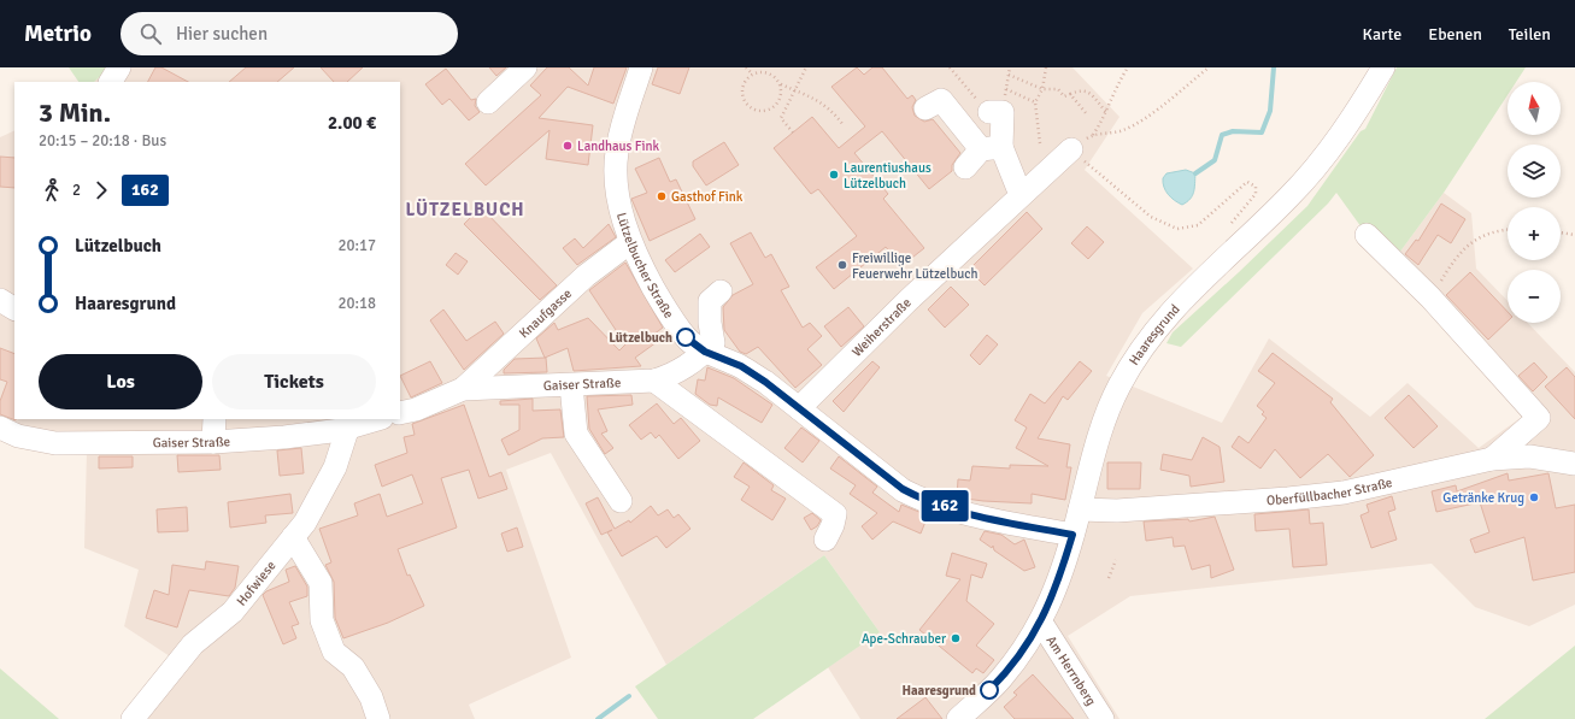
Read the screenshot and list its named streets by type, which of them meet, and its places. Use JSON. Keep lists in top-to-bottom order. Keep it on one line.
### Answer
{"streets":{"street":["Lützelbucher Straße","Knaufgasse","Weiherstraße","Haaresgrund","Gaiser Straße","Oberfüllbacher Straße","Hofwiese","Am Herrnberg"]},"crossings":[["Lützelbucher Straße","Knaufgasse"],["Lützelbucher Straße","Weiherstraße"],["Lützelbucher Straße","Haaresgrund"],["Lützelbucher Straße","Gaiser Straße"],["Knaufgasse","Gaiser Straße"],["Haaresgrund","Oberfüllbacher Straße"],["Haaresgrund","Am Herrnberg"],["Gaiser Straße","Hofwiese"]],"districts":["LÜTZELBUCH"],"places":["Landhaus Fink","Laurentiushaus Lützelbuch","Gasthof Fink","Freiwillige Feuerwehr Lützelbuch","Lützelbuch","Getränke Krug","Ape-Schrauber","Haaresgrund"],"lines":["bus line 162"],"north":"top","page":{"header":"Metrio","search":"Hier suchen","nav":["Karte","Ebenen","Teilen"],"on_map":"162","map_buttons":["+","−"],"heading":["3 Min.","20:15 – 20:18 · Bus","2.00 €"],"legs":["2","162"],"list":[{"name":"Lützelbuch","value":"20:17"},{"name":"Haaresgrund","value":"20:18"}],"buttons":["Los","Tickets"]}}
